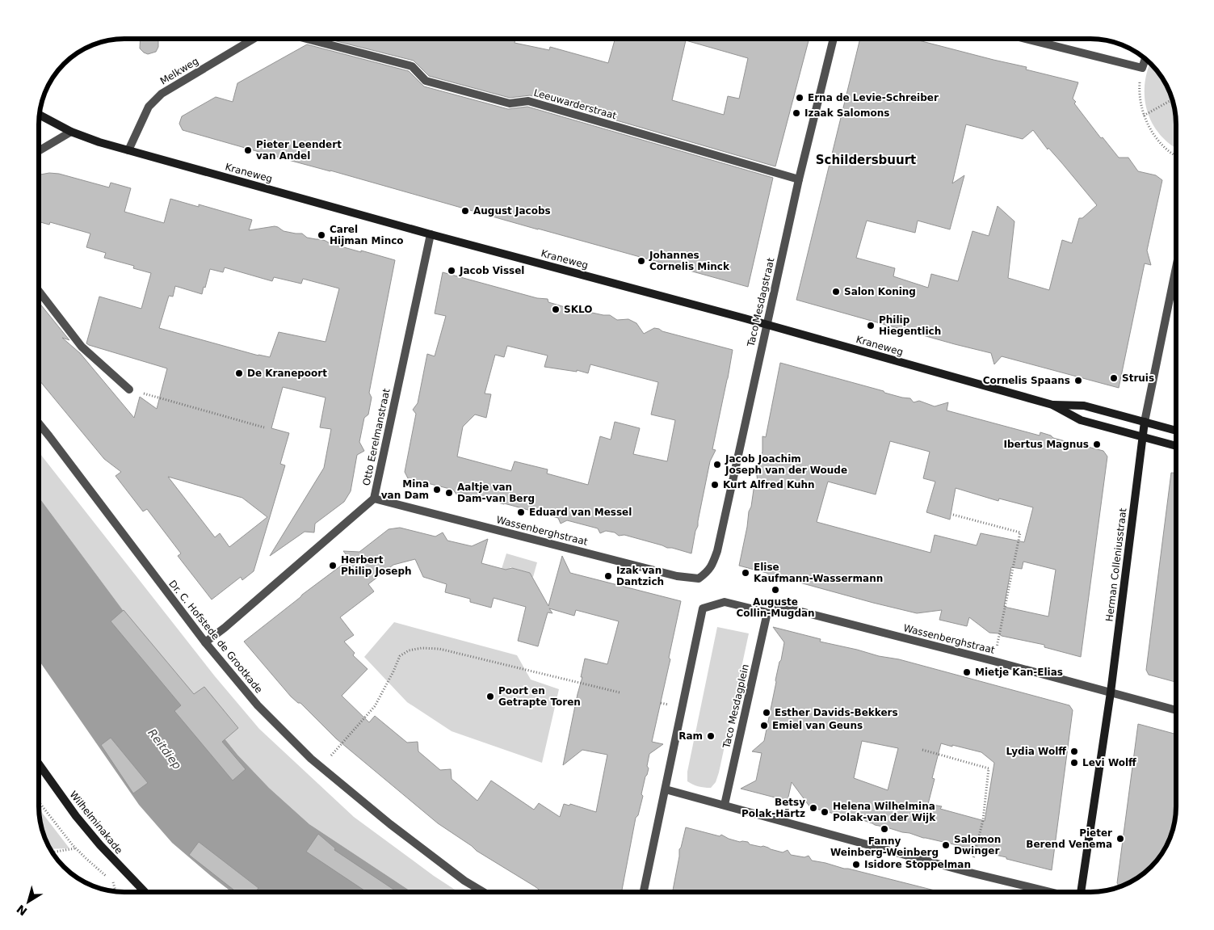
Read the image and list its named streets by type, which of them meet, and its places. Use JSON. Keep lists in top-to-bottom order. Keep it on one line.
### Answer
{"streets":{"street":["Melkweg","Leeuwarderstraat","Kraneweg","Taco Mesdagstraat","Otto Eerelmanstraat","Wassenberghstraat","Herman Colleniusstraat","Dr. C. Hofstede de Grootkade","Taco Mesdagplein","Wilhelminakade"]},"crossings":[["Melkweg","Kraneweg"],["Leeuwarderstraat","Taco Mesdagstraat"],["Kraneweg","Taco Mesdagstraat"],["Kraneweg","Otto Eerelmanstraat"],["Kraneweg","Herman Colleniusstraat"],["Taco Mesdagstraat","Wassenberghstraat"],["Otto Eerelmanstraat","Wassenberghstraat"],["Otto Eerelmanstraat","Dr. C. Hofstede de Grootkade"],["Wassenberghstraat","Herman Colleniusstraat"],["Wassenberghstraat","Taco Mesdagplein"]],"districts":["Schildersbuurt"],"water":["Reitdiep"],"places":["Erna de Levie-Schreiber","Izaak Salomons","Pieter Leendert van Andel","August Jacobs","Carel Hijman Minco","Johannes Cornelis Minck","Jacob Vissel","Salon Koning","SKLO","Philip Hiegentlich","De Kranepoort","Struis","Cornelis Spaans","Ibertus Magnus","Jacob Joachim Joseph van der Woude","Kurt Alfred Kuhn","Mina van Dam","Aaltje van Dam-van Berg","Eduard van Messel","Herbert Philip Joseph","Elise Kaufmann-Wassermann","Izak van Dantzich","Auguste Collin-Mugdan","Mietje Kan-Elias","Poort en Getrapte Toren","Esther Davids-Bekkers","Emiel van Geuns","Ram","Lydia Wolff","Levi Wolff","Betsy Polak-Härtz","Helena Wilhelmina Polak-van der Wijk","Fanny Weinberg-Weinberg","Pieter Berend Venema","Salomon Dwinger","Isidore Stoppelman"],"north":"bottom left"}
